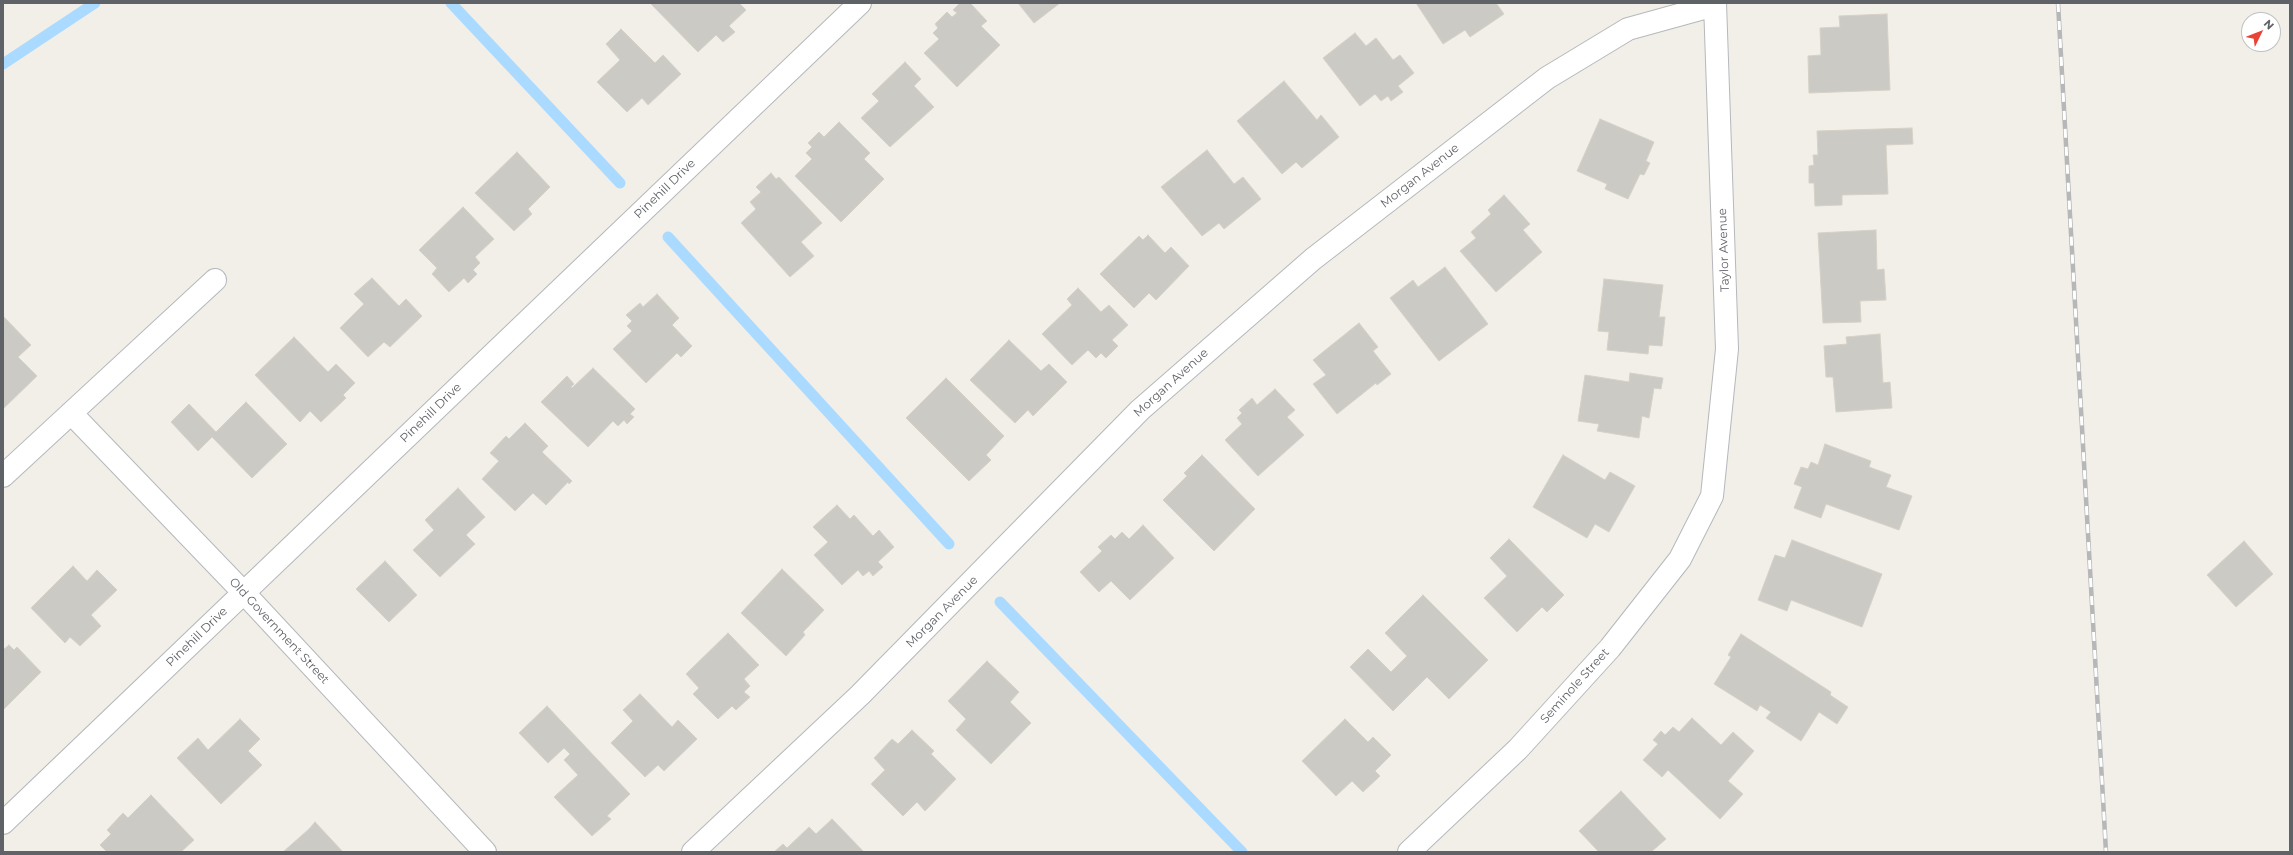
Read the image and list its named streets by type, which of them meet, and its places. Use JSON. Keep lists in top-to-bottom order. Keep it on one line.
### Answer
{"streets":{"street":["Morgan Avenue","Pinehill Drive","Taylor Avenue","Old Government Street","Seminole Street"]},"crossings":[["Morgan Avenue","Taylor Avenue"],["Pinehill Drive","Old Government Street"],["Taylor Avenue","Seminole Street"]],"north":"top right"}
